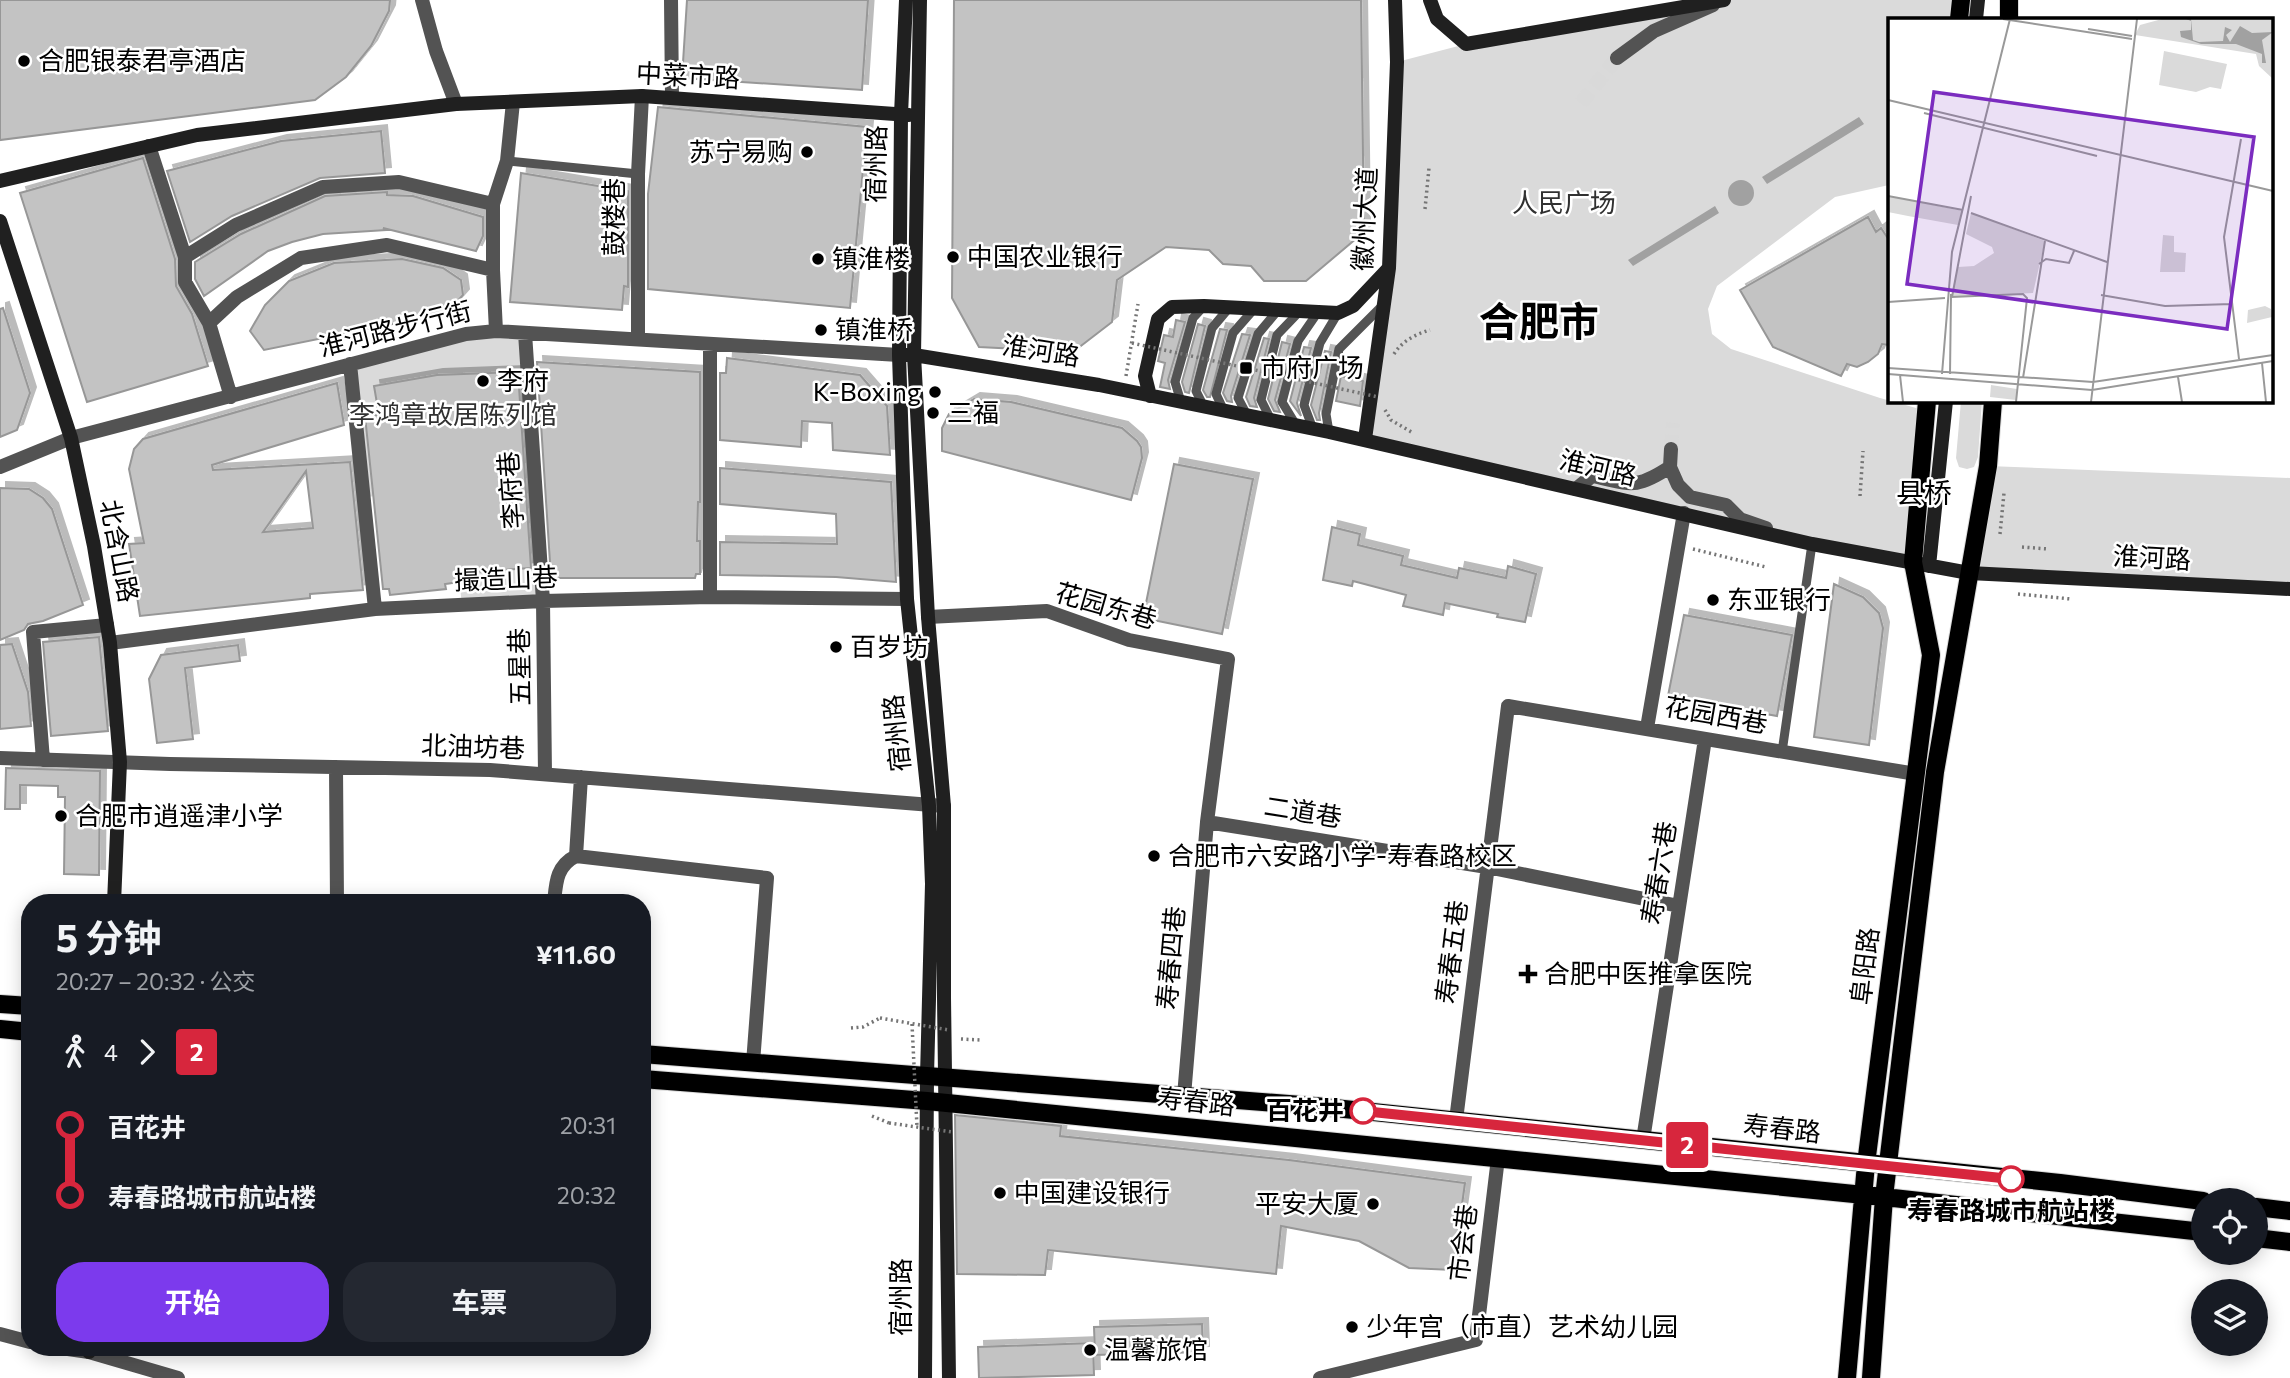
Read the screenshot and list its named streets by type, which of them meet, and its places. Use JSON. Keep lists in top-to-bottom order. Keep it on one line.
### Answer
{"streets":{"main road":["阜阳路","寿春路"],"street":["中菜市路","宿州路","鼓楼巷","徽州大道","淮河路步行街","淮河路","李府巷","北含山路","撮造山巷","花园东巷","五星巷","花园西巷","北油坊巷","二道巷","寿春六巷","寿春五巷","寿春四巷","市会巷"]},"crossings":[["中菜市路","宿州路"],["中菜市路","鼓楼巷"],["宿州路","淮河路步行街"],["宿州路","淮河路"],["宿州路","撮造山巷"],["宿州路","花园东巷"],["宿州路","北油坊巷"],["宿州路","寿春路"],["鼓楼巷","淮河路步行街"],["徽州大道","淮河路"],["淮河路步行街","淮河路"],["淮河路步行街","李府巷"],["淮河路步行街","北含山路"],["淮河路","阜阳路"],["李府巷","撮造山巷"],["李府巷","五星巷"],["北含山路","撮造山巷"],["北含山路","北油坊巷"],["撮造山巷","五星巷"],["花园东巷","寿春四巷"],["五星巷","北油坊巷"],["花园西巷","寿春六巷"],["花园西巷","寿春五巷"],["花园西巷","阜阳路"],["二道巷","寿春六巷"],["二道巷","寿春五巷"],["二道巷","寿春四巷"],["寿春六巷","寿春路"],["寿春五巷","寿春路"],["寿春四巷","寿春路"],["阜阳路","寿春路"],["寿春路","市会巷"]],"districts":["合肥市","县桥"],"parks":["人民广场","李鸿章故居陈列馆"],"places":{"other":["合肥银泰君亭酒店","苏宁易购","中国农业银行","镇淮楼","镇淮桥","李府","K-Boxing","三福","东亚银行","百岁坊","合肥市逍遥津小学","合肥市六安路小学-寿春路校区","百花井","寿春路城市航站楼","中国建设银行","平安大厦","少年宫（市直）艺术幼儿园","温馨旅馆"],"transit":["市府广场"],"health":["合肥中医推拿医院"]},"lines":["bus line 2"],"page":{"on_map":"2","heading":["5 分钟","20:27 – 20:32 · 公交","¥11.60"],"legs":["4","2"],"list":[{"name":"百花井","value":"20:31"},{"name":"寿春路城市航站楼","value":"20:32"}],"buttons":["开始","车票"]}}
